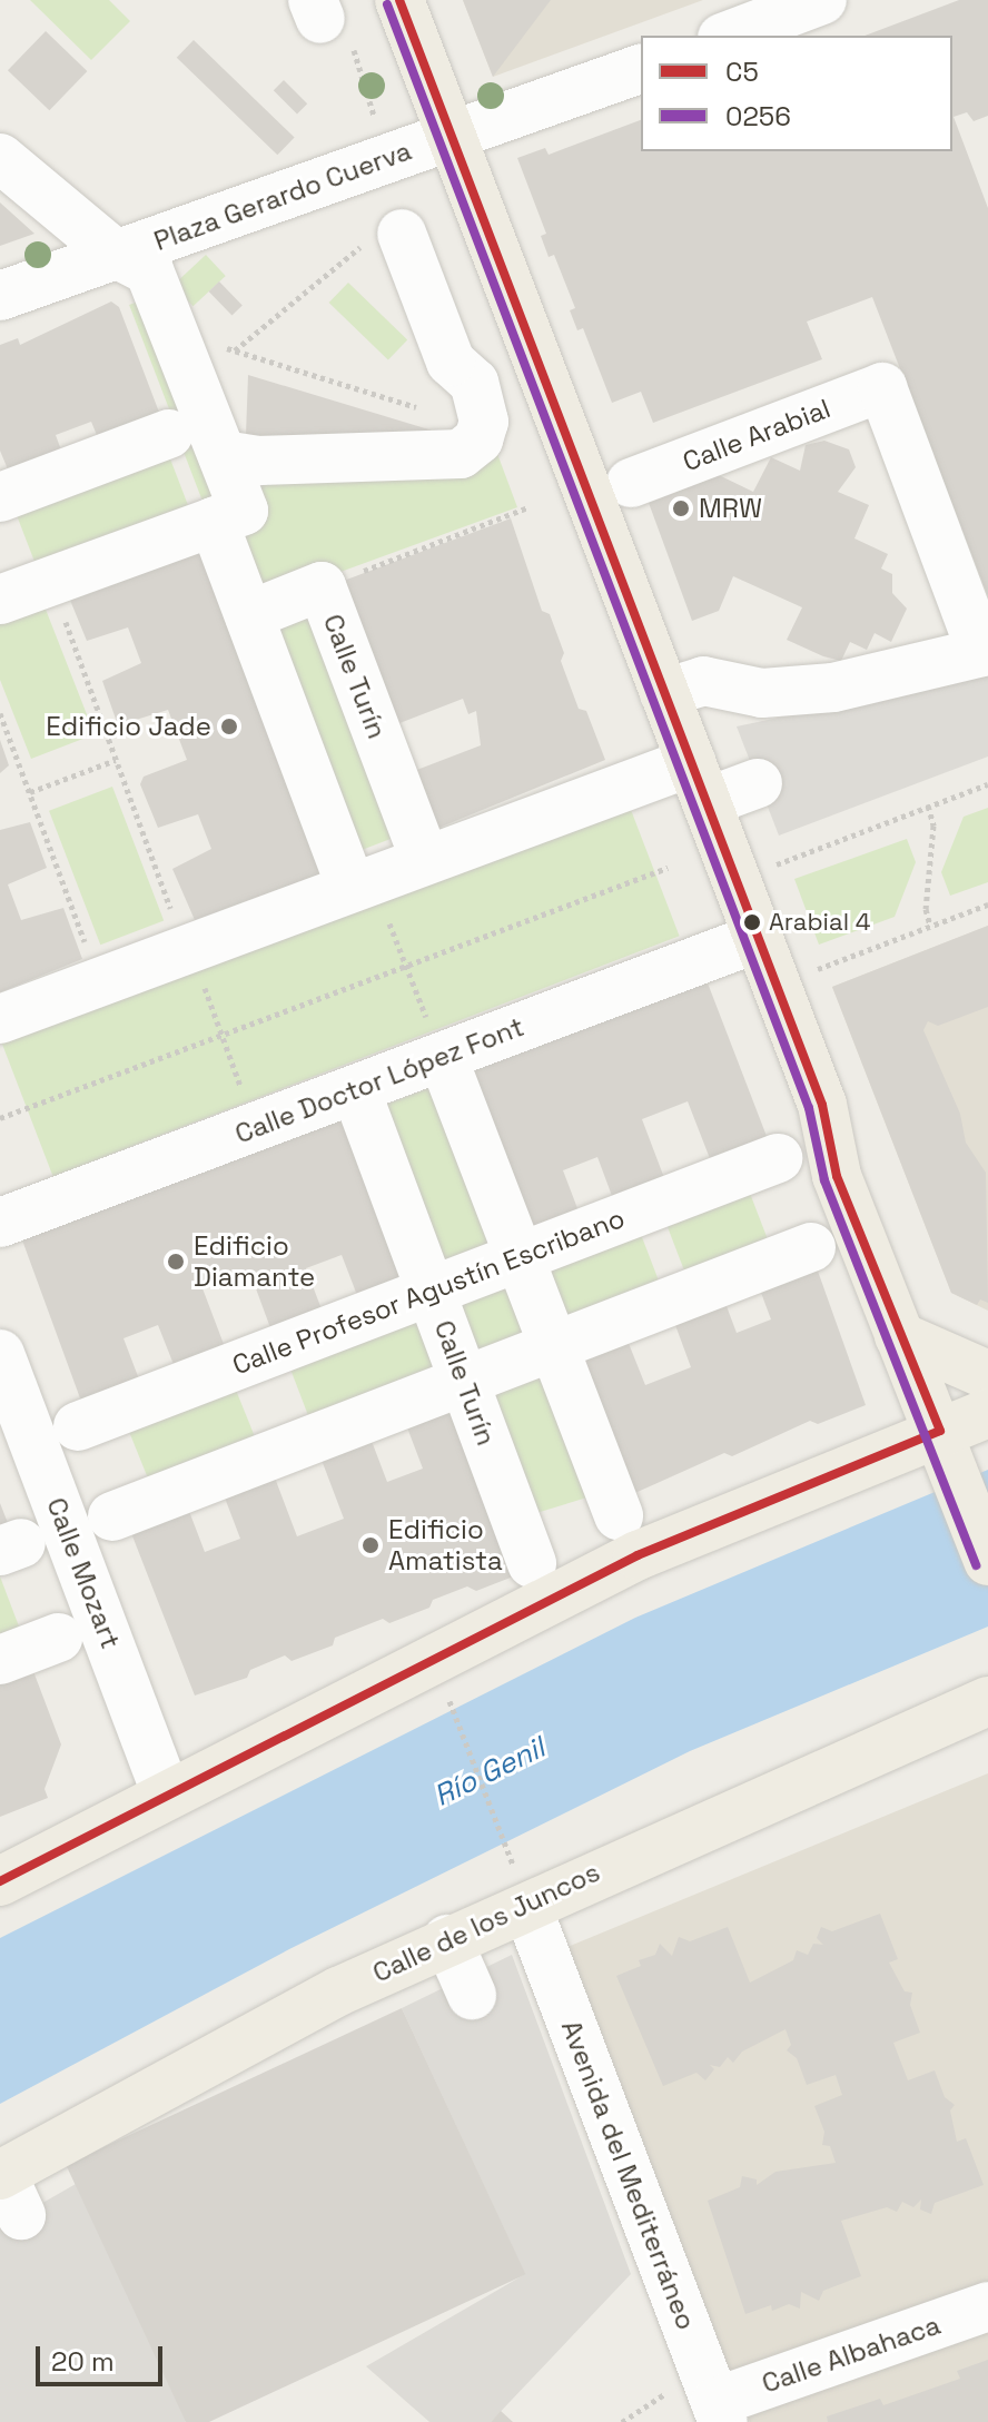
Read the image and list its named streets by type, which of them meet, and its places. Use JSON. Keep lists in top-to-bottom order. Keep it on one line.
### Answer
{"streets":{"main road":["Calle de los Juncos"],"street":["Plaza Gerardo Cuerva","Calle Arabial","Calle Turín","Calle Doctor López Font","Calle Profesor Agustín Escribano","Calle Mozart","Avenida del Mediterráneo","Calle Albahaca"]},"crossings":[["Calle Turín","Calle Profesor Agustín Escribano"],["Avenida del Mediterráneo","Calle Albahaca"]],"water":["Río Genil"],"places":["MRW","Edificio Jade","Arabial 4","Edificio Diamante","Edificio Amatista"],"lines":["transit line C5","transit line 0256"],"legend":["C5","0256"],"scale_bar":"20 m"}
